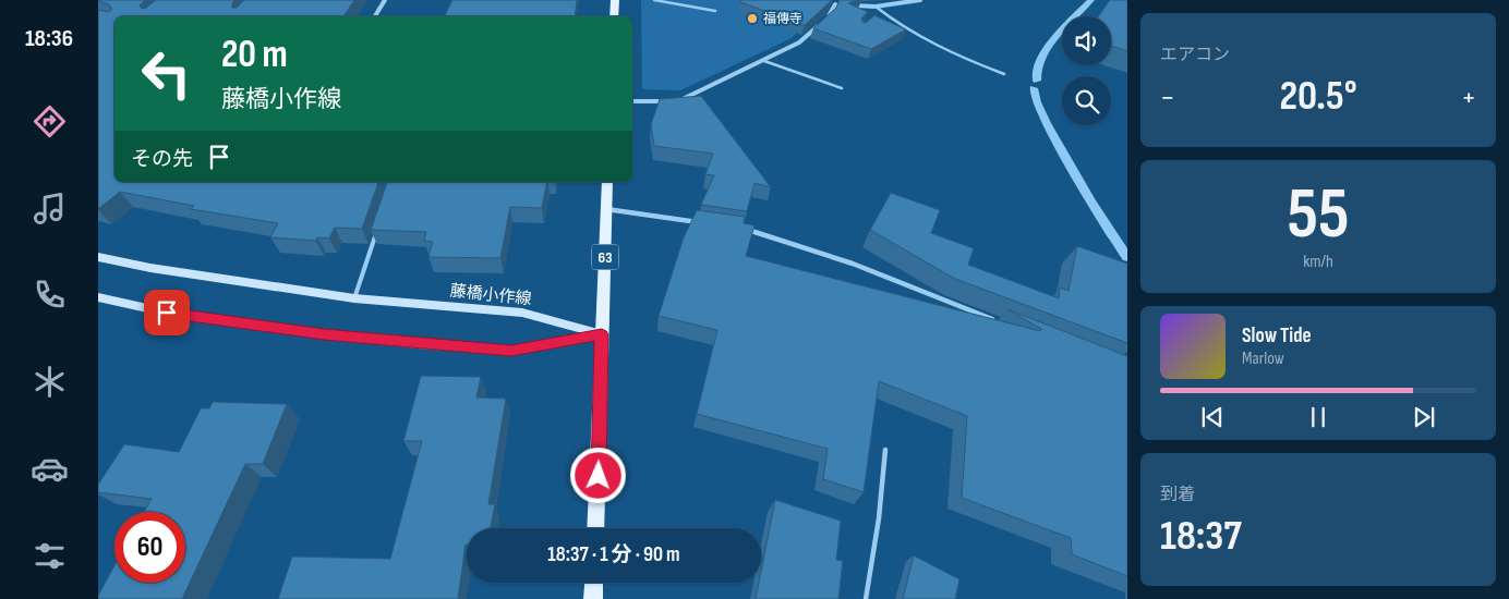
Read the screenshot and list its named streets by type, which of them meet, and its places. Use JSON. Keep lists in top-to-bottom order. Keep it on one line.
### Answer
{"streets":{"main road":["63","藤橋小作線"]},"crossings":[["63","藤橋小作線"]],"places":["福傳寺"],"page":{"tabs":"18:36","tile":["エアコン",["55","km/h"],["到着","18:37"]],"turn":["20 m","藤橋小作線"],"heat":["−","20.5°","+"],"then":"その先","song":["Slow Tide","Marlow"],"limit":"60","trip":"18:37 · 1 分 · 90 m"}}
